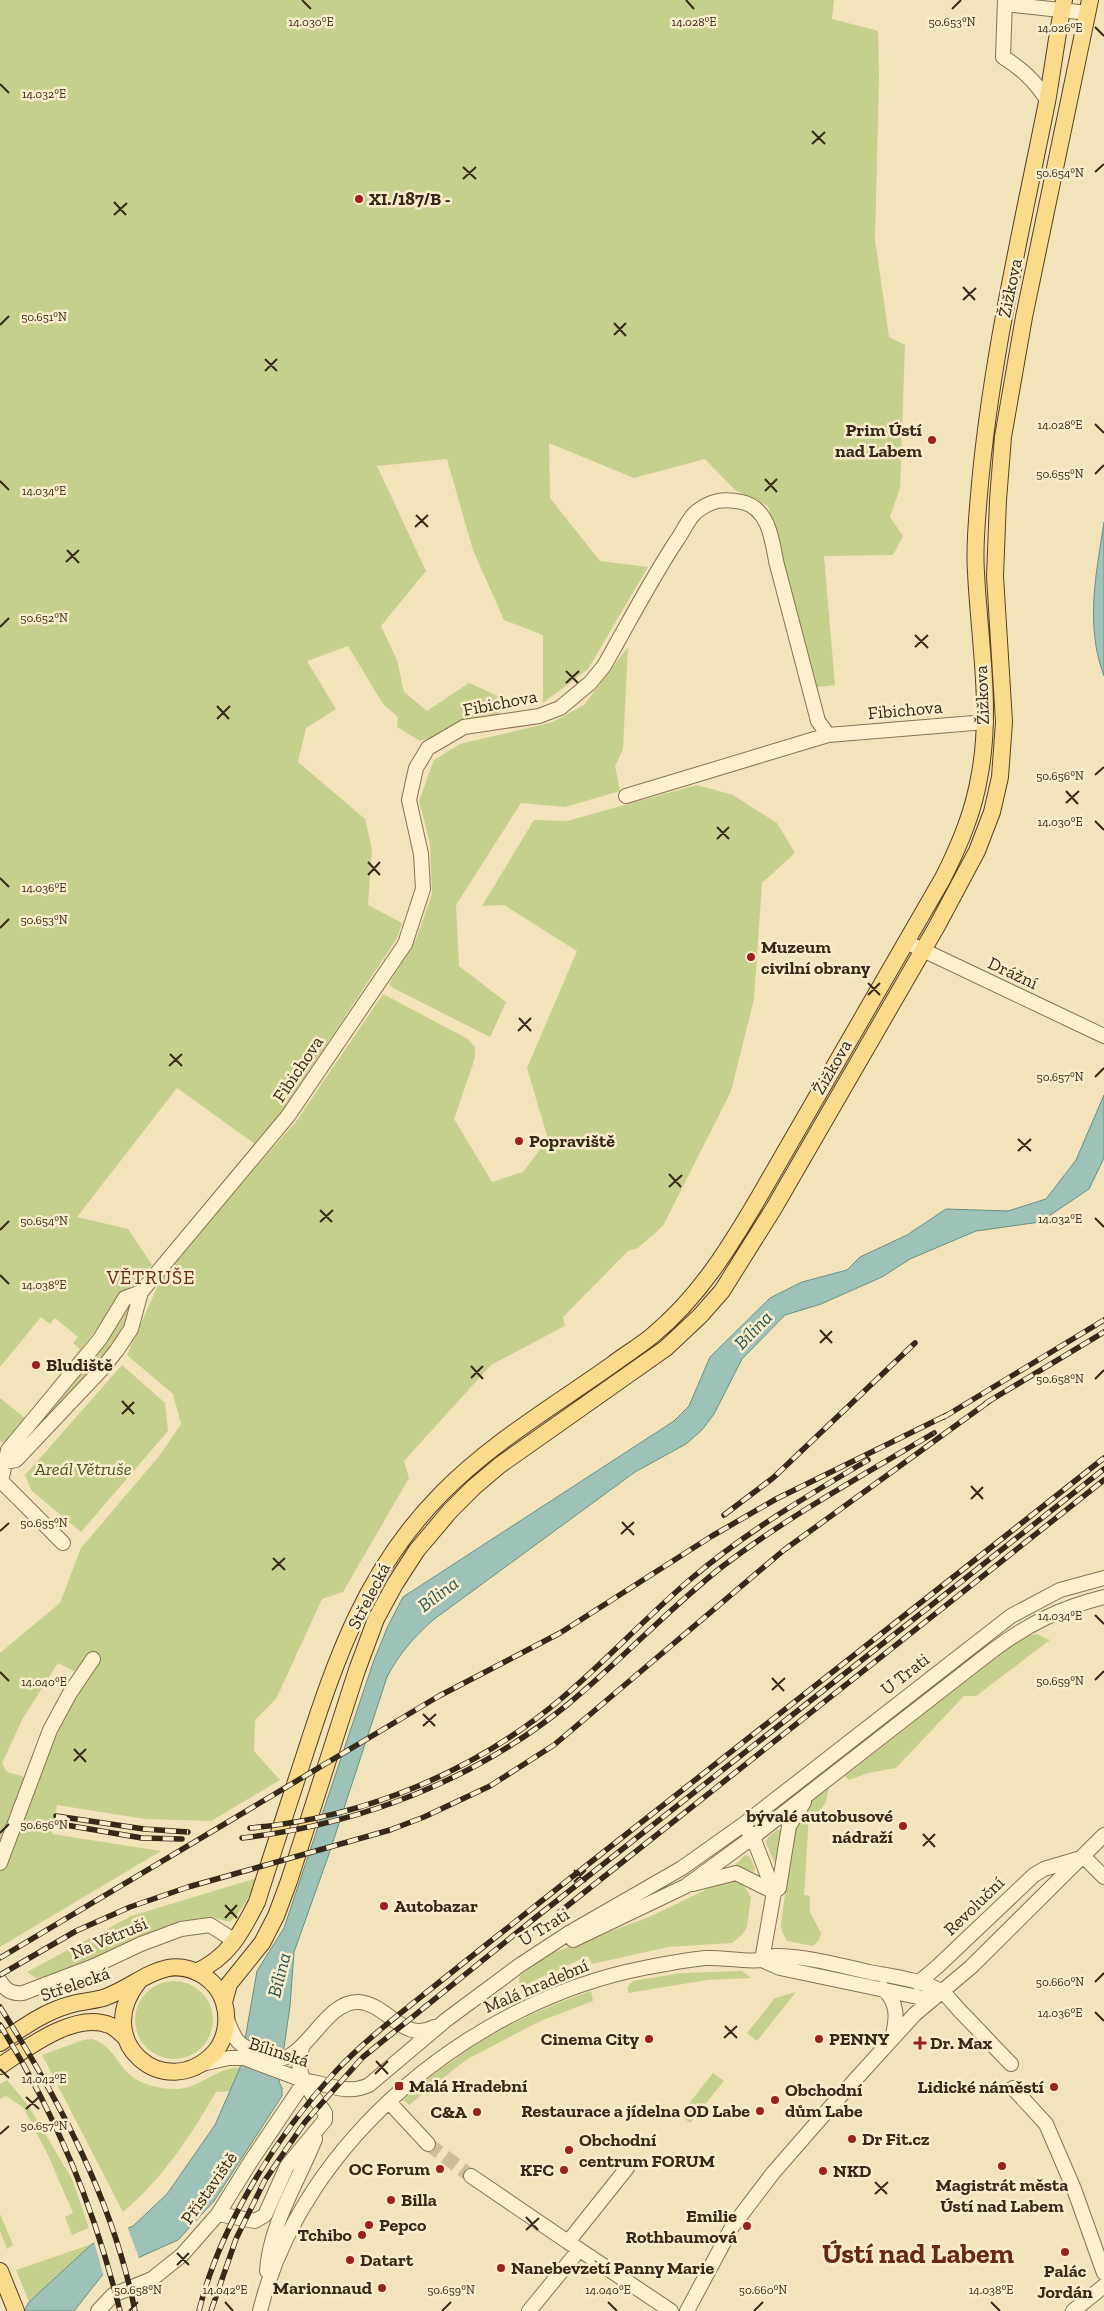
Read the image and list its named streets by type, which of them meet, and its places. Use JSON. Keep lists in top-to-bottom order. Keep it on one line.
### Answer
{"streets":{"main road":["Žižkova","Střelecká"],"street":["Fibichova","Drážní","U Trati","Revoluční","Na Větruši","Malá hradební","Bílinská","Přístaviště"]},"crossings":[["Žižkova","Fibichova"],["Žižkova","Drážní"],["Žižkova","Střelecká"],["Střelecká","Na Větruši"],["Střelecká","Bílinská"],["U Trati","Malá hradební"],["Revoluční","Malá hradební"],["Malá hradební","Bílinská"],["Bílinská","Přístaviště"]],"districts":["VĚTRUŠE","Ústí nad Labem"],"water":["Bílina"],"parks":["Areál Větruše"],"places":{"other":["XI./187/B -","Prim Ústí nad Labem","Muzeum civilní obrany","Popraviště","Bludiště","bývalé autobusové nádraží","Autobazar","Cinema City","PENNY","Lidické náměstí","Obchodní dům Labe","Restaurace a jídelna OD Labe","C&A","Dr Fit.cz","Obchodní centrum FORUM","Magistrát města Ústí nad Labem","OC Forum","KFC","NKD","Billa","Pepco","Emilie Rothbaumová","Tchibo","Palác Jordán","Datart","Nanebevzetí Panny Marie","Marionnaud"],"health":["Dr. Max"],"transit":["Malá Hradební"]},"coordinates":["50.653°N","14.030°E","14.028°E","14.026°E","14.032°E","50.654°N","50.651°N","50.655°N","14.034°E","50.652°N","50.656°N","14.036°E","50.657°N","14.038°E","50.658°N","50.659°N","14.040°E","50.660°N","14.042°E"]}
